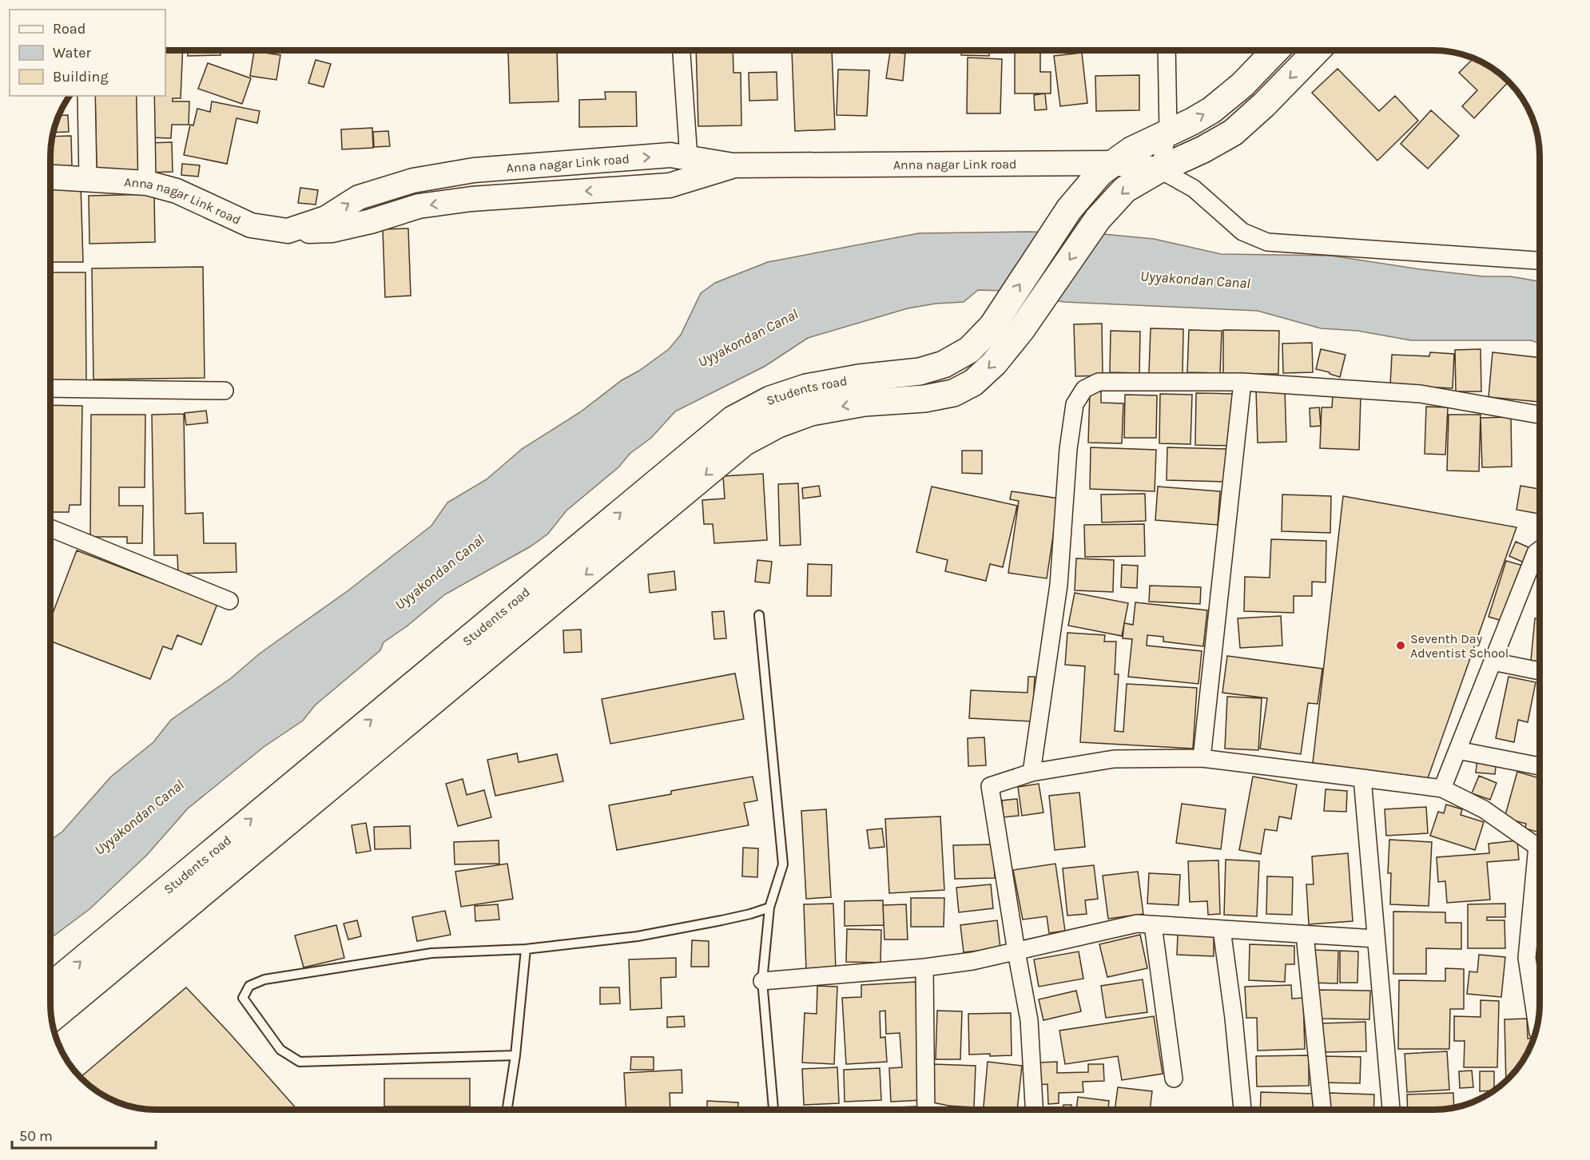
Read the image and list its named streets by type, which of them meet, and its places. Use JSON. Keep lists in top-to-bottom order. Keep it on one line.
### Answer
{"streets":{"main road":["Students road"],"street":["Anna nagar Link road"]},"crossings":[["Anna nagar Link road","Students road"]],"water":["Uyyakondan Canal"],"places":["Seventh Day Adventist School"],"legend":["Road","Water","Building"],"scale_bar":"50 m"}
